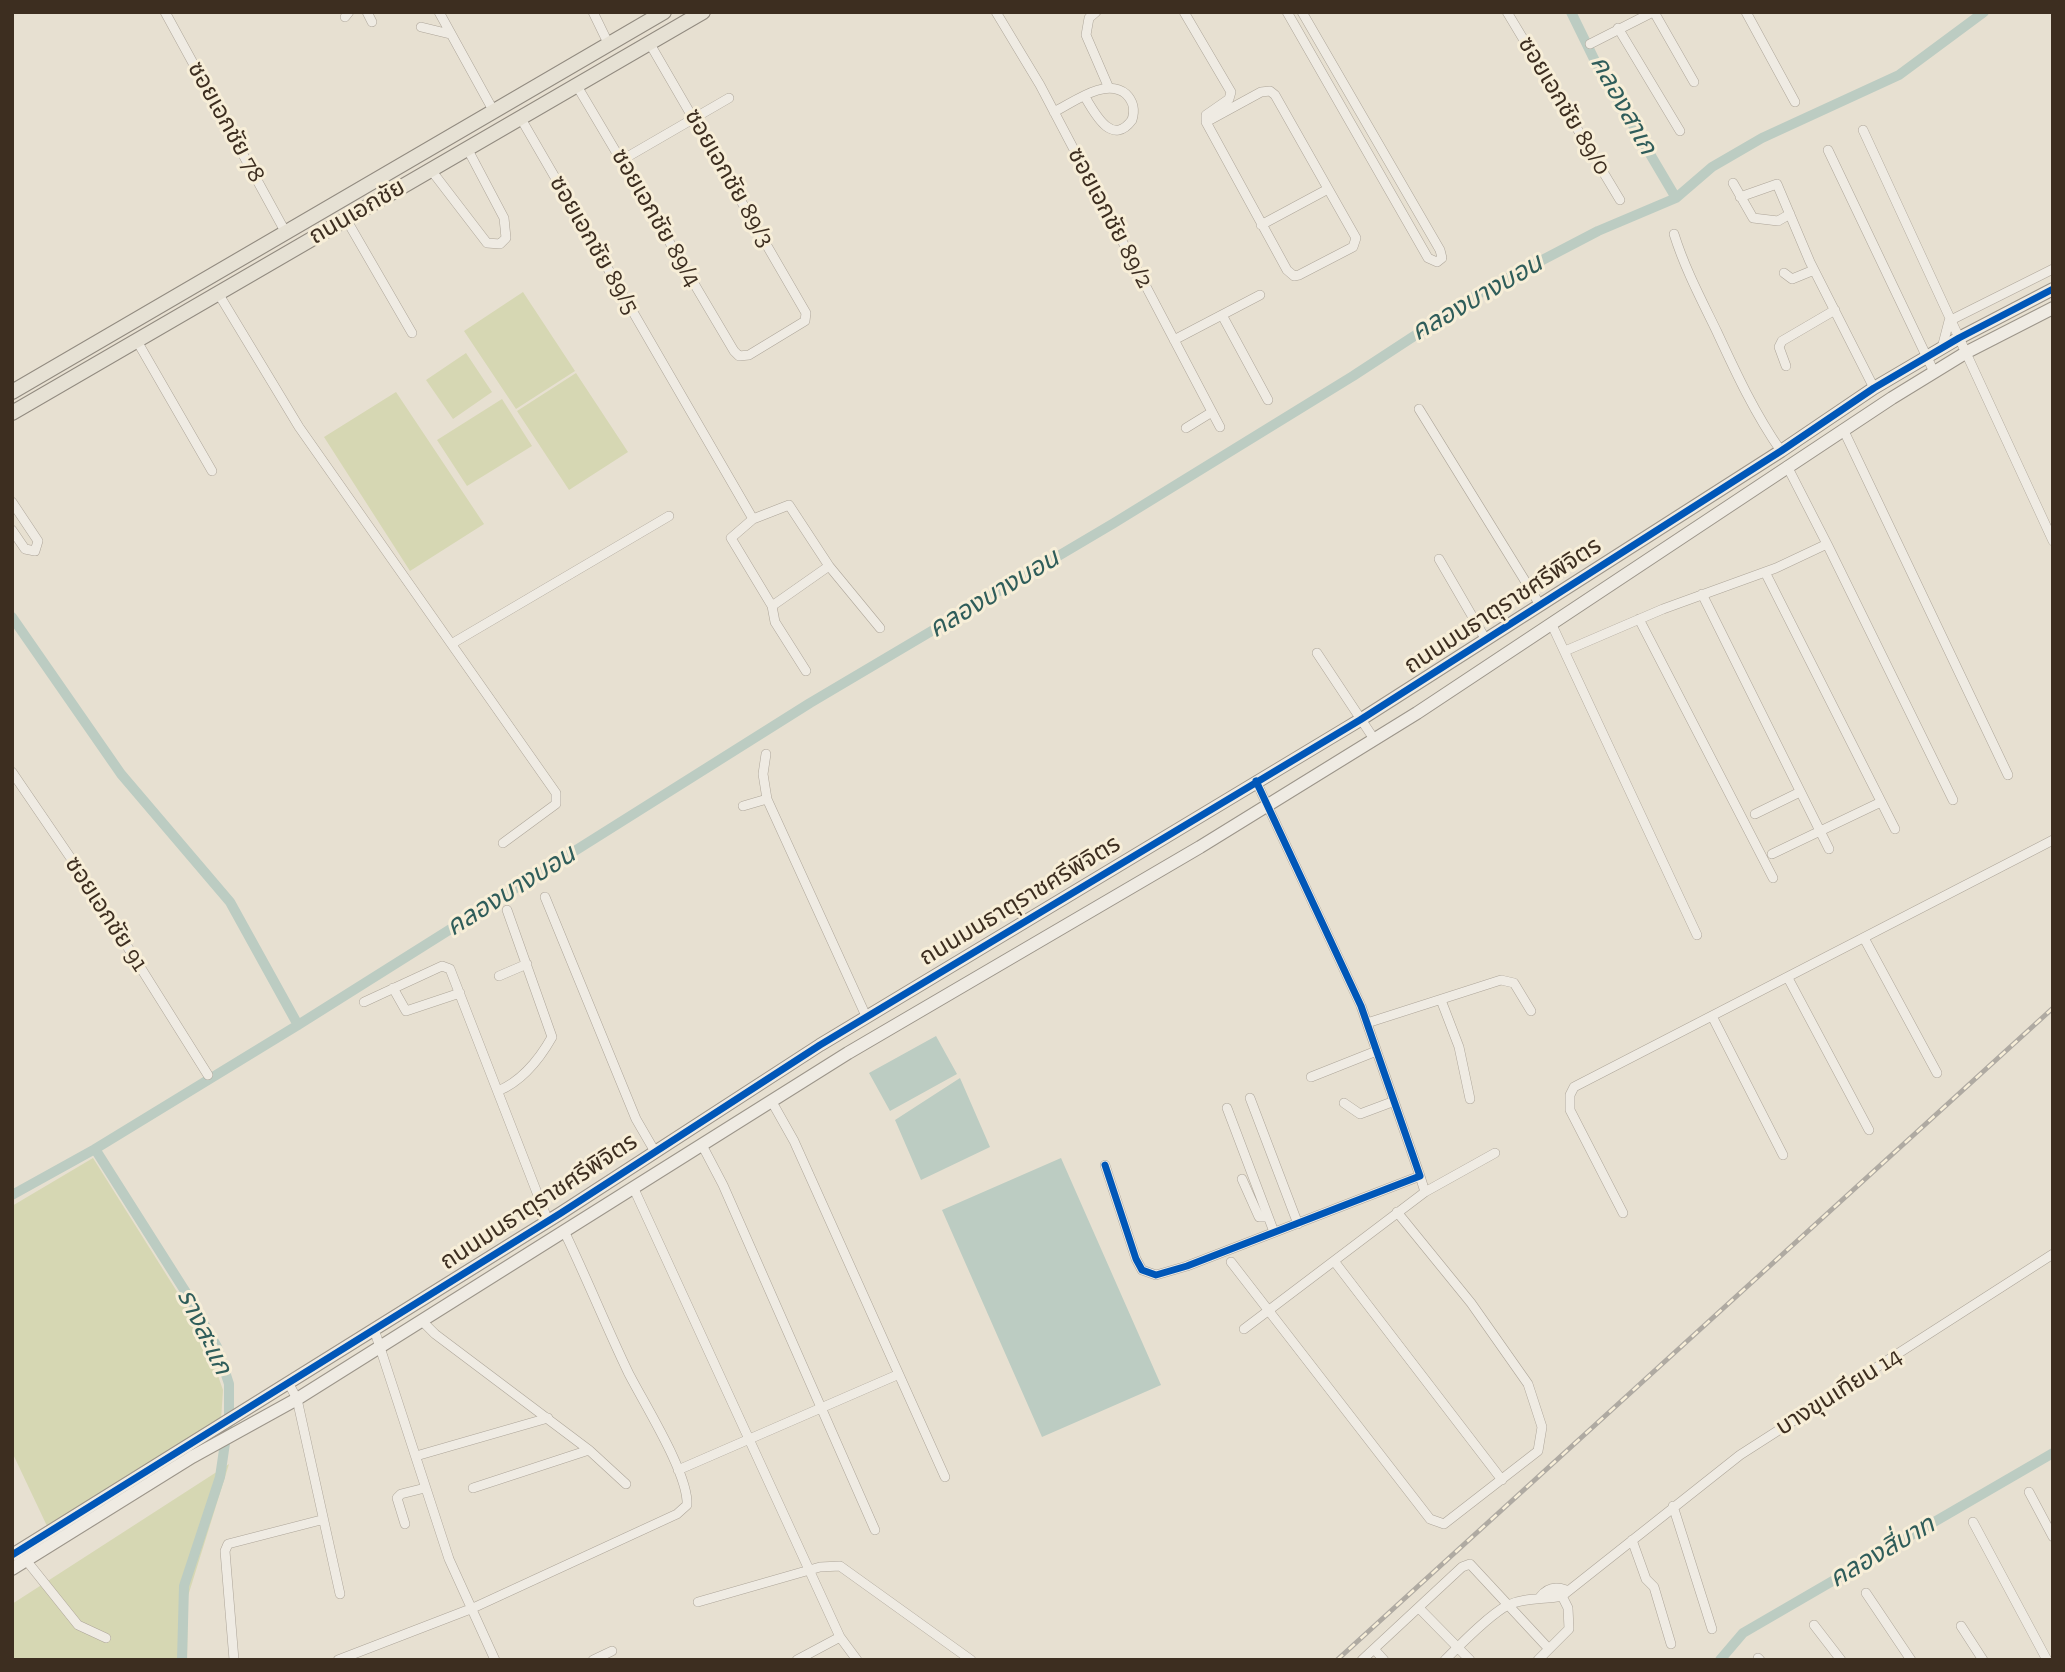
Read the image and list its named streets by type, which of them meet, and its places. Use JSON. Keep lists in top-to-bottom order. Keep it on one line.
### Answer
{"streets":{"main road":["ถนนเอกชัย"],"street":["ซอยเอกชัย 89/0","ซอยเอกชัย 78","ซอยเอกชัย 89/3","ซอยเอกชัย 89/4","ซอยเอกชัย 89/2","ซอยเอกชัย 89/5","ถนนมนธาตุราชศรีพิจิตร","ซอยเอกชัย 91","บางขุนเทียน 14"]},"crossings":[["ซอยเอกชัย 78","ถนนเอกชัย"],["ซอยเอกชัย 89/3","ถนนเอกชัย"],["ซอยเอกชัย 89/3","ซอยเอกชัย 89/4"],["ถนนเอกชัย","ซอยเอกชัย 89/4"],["ถนนเอกชัย","ซอยเอกชัย 89/5"]],"water":["คลองสาเก","คลองบางบอน","รางสะแก","คลองสี่บาท"]}
